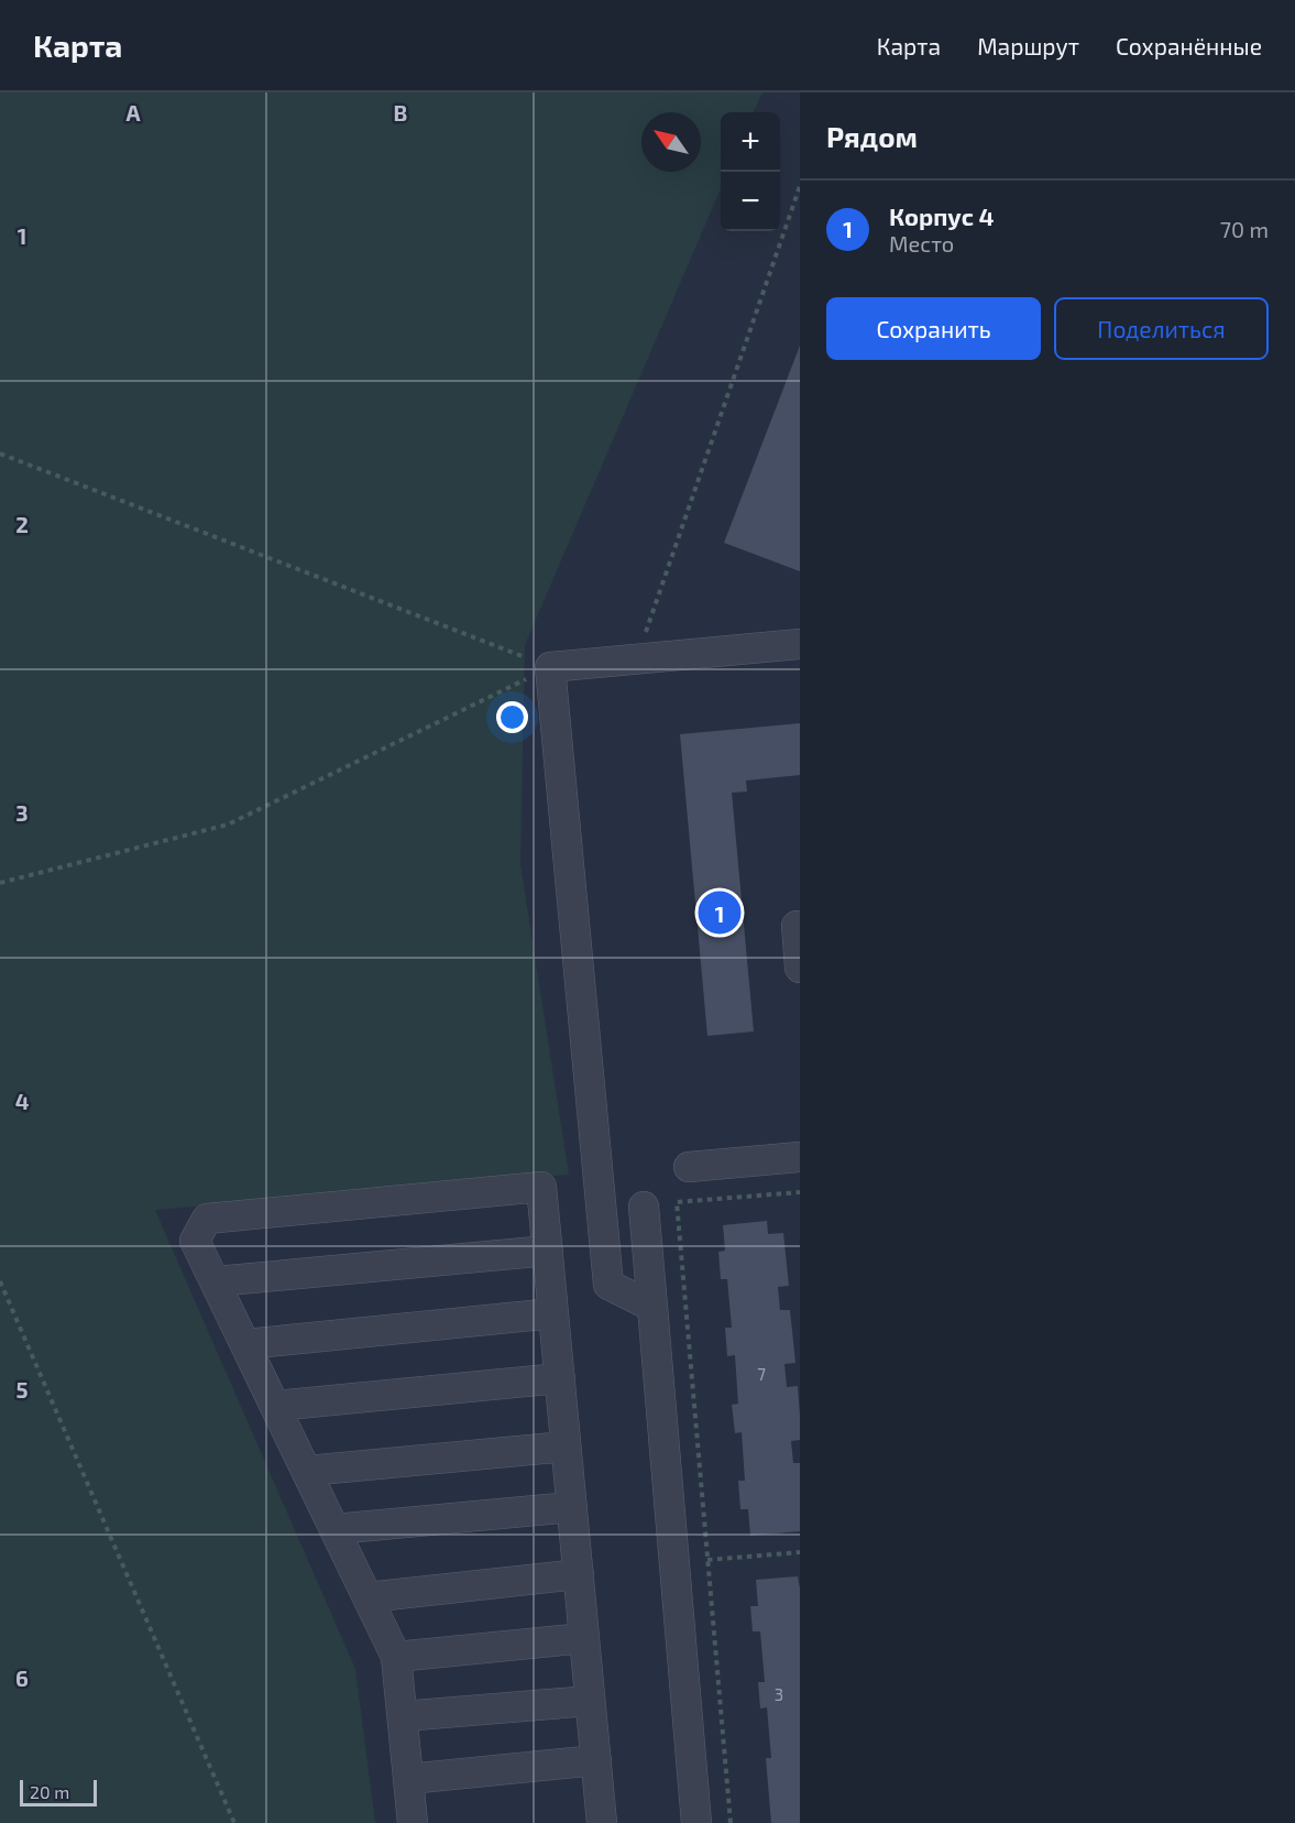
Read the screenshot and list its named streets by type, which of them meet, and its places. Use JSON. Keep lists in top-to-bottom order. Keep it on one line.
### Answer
{"house_numbers":["7","3"],"scale_bar":"20 m","north":"top left","page":{"header":"Карта","nav":["Карта","Маршрут","Сохранённые"],"heading":"Рядом","map_buttons":["+","−"],"list":[{"mark":"1","name":"Корпус 4","note":"Место","value":"70 m"}],"buttons":["Сохранить","Поделиться"],"pins":"1","scale":"20 m"},"grid":{"columns":["A","B"],"rows":["1","2","3","4","5","6"]}}
